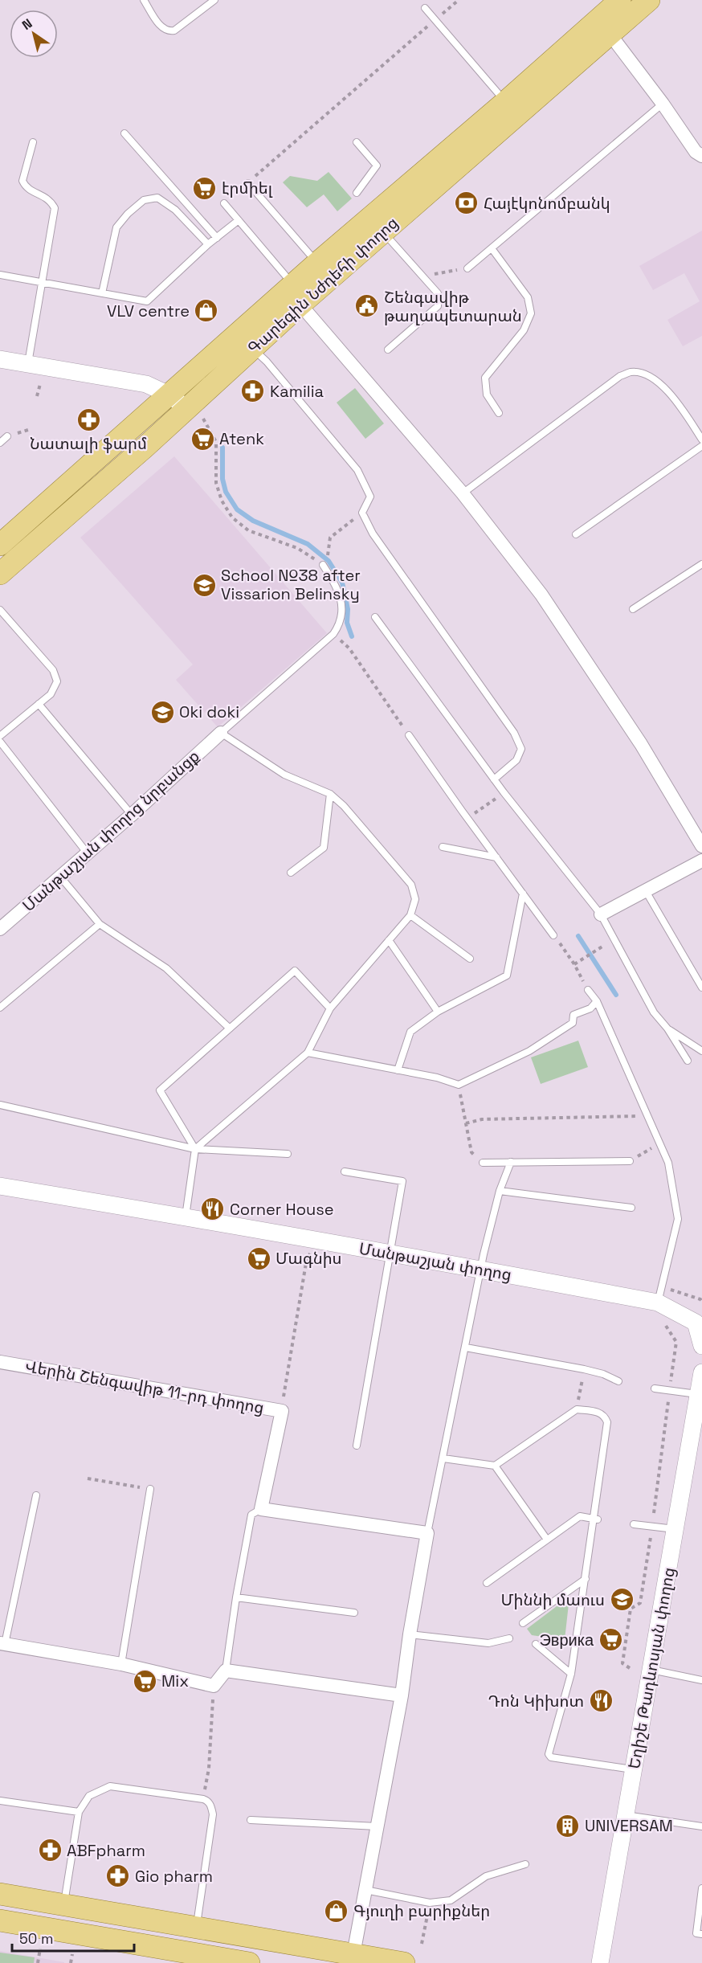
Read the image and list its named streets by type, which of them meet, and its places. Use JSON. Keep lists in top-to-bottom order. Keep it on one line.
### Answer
{"streets":{"main road":["Գարեգին Նժդեհի փողոց"],"street":["Մանթաշյան փողոց նրբանցք","Մանթաշյան փողոց","Վերին Շենգավիթ 11-րդ փողոց","Եղիշե Թադևոսյան փողոց"]},"places":{"supermarket":["էրմիել","Atenk","Մագնիս","Эврика","Mix"],"bank":["Հայէկոնոմբանկ"],"public building":["Շենգավիթ թաղապետարան"],"shop":["VLV centre","Գյուղի բարիքներ"],"pharmacy":["Kamilia","Նատալի ֆարմ","ABFpharm","Gio pharm"],"school or university":["School №38 after Vissarion Belinsky","Oki doki","Միննի մաուս"],"restaurant":["Corner House","Դոն Կիխոտ"],"building":["UNIVERSAM"]},"scale_bar":"50 m","north":"top left"}
